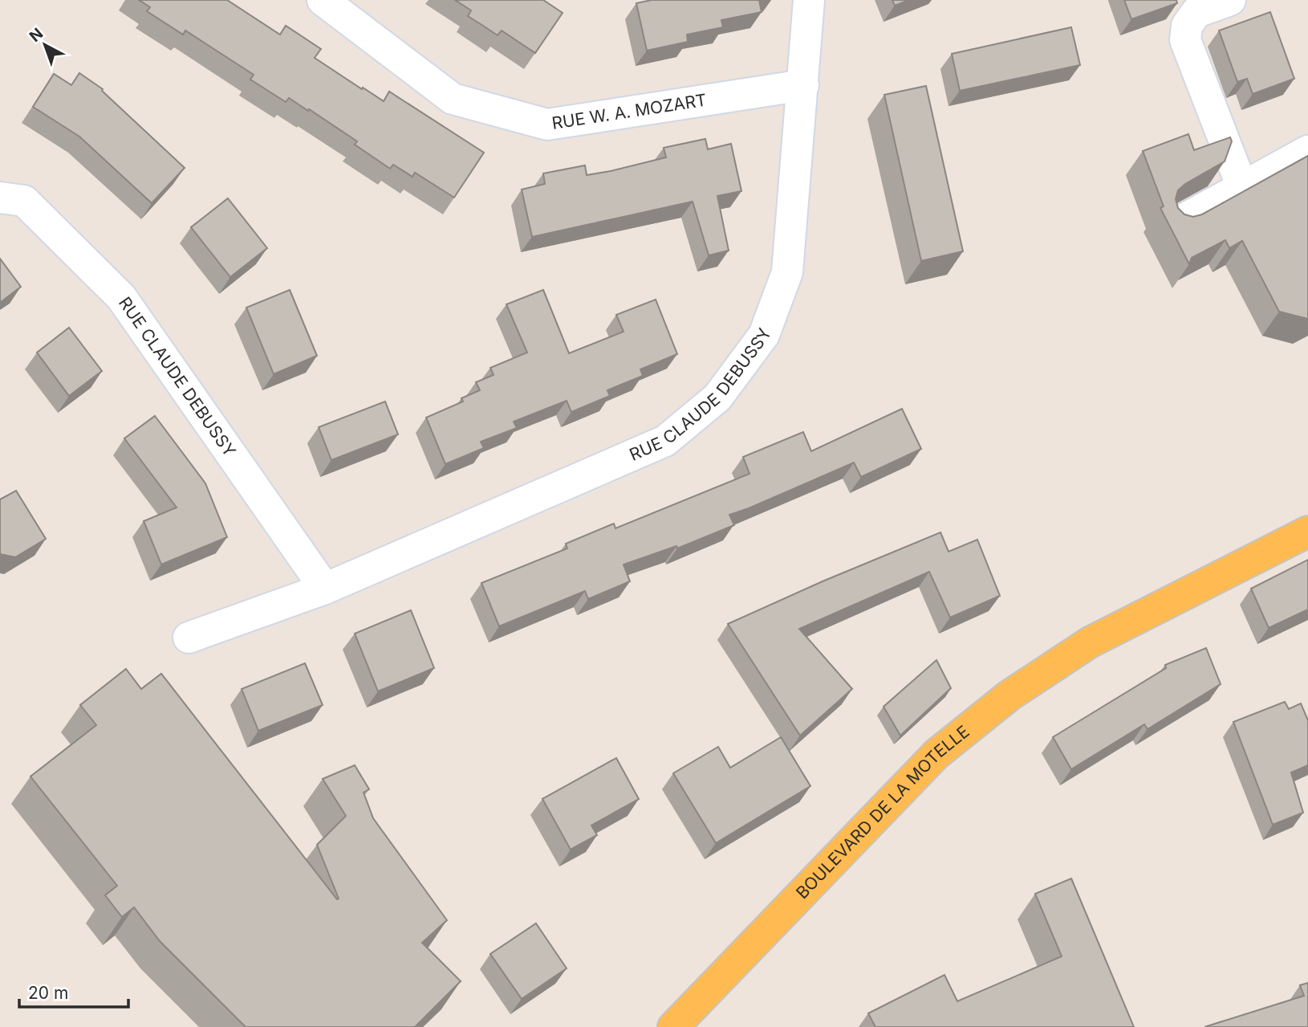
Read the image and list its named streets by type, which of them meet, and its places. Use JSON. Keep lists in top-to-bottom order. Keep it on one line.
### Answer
{"streets":{"main road":["BOULEVARD DE LA MOTELLE"],"street":["RUE W. A. MOZART","RUE CLAUDE DEBUSSY"]},"crossings":[["RUE W. A. MOZART","RUE CLAUDE DEBUSSY"]],"scale_bar":"20 m","north":"top left"}
